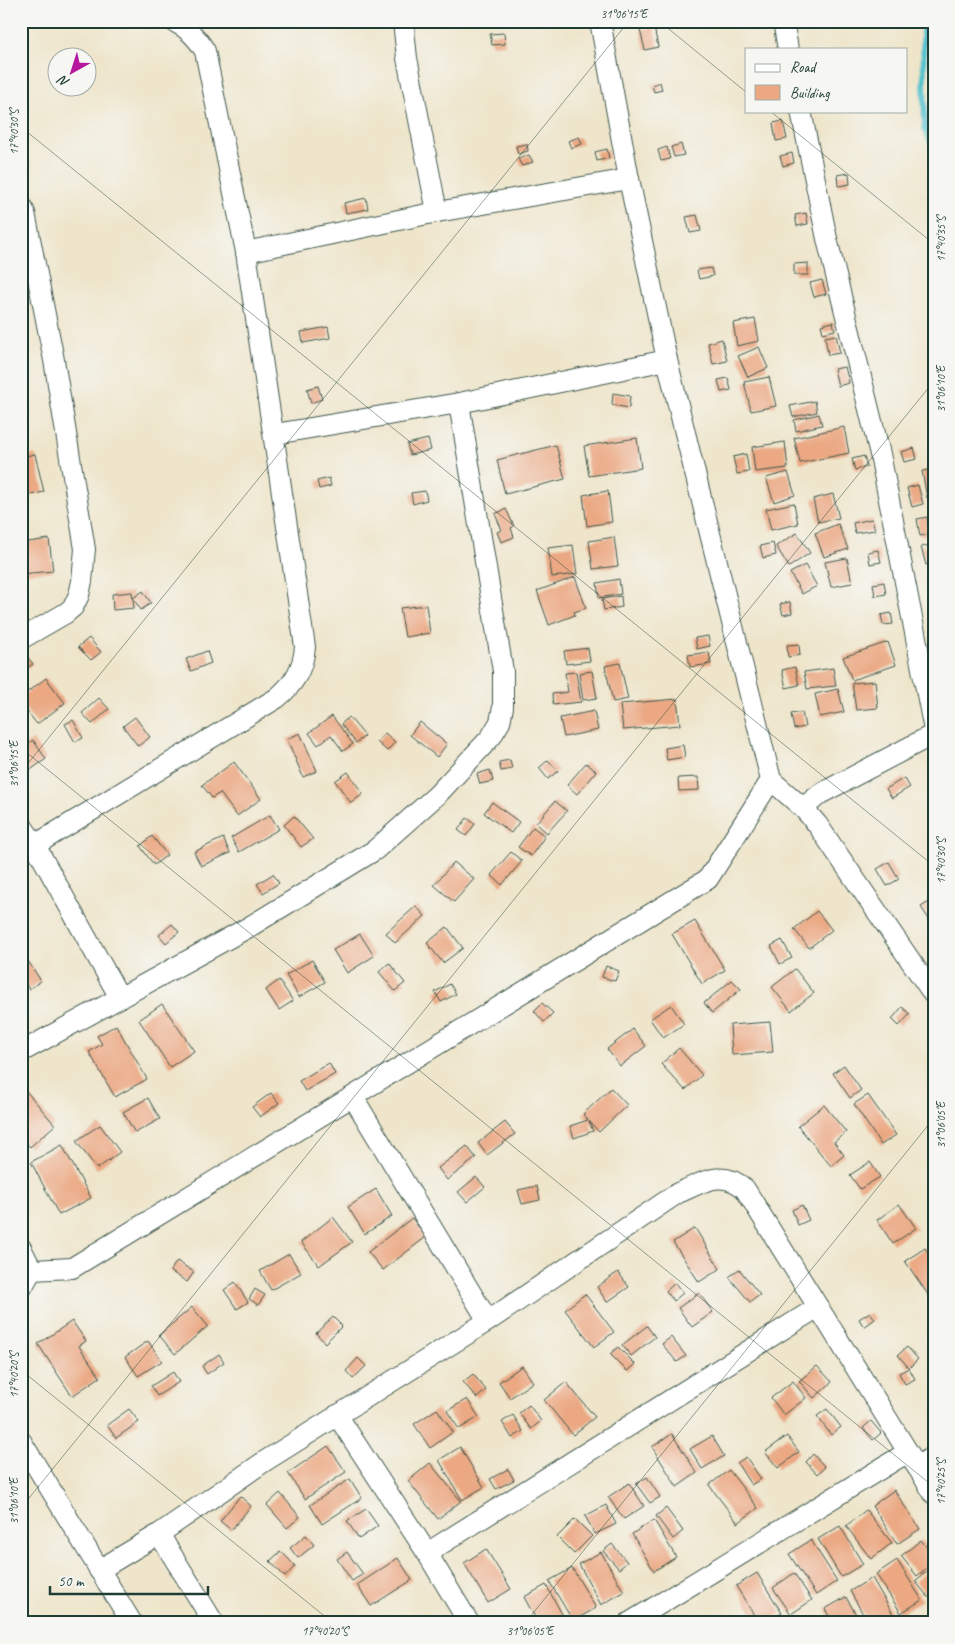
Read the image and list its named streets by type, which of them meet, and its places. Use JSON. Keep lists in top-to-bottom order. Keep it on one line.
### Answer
{"legend":["Road","Building"],"scale_bar":"50 m","north":"bottom left","coordinates":["31°06'15\"E","17°40'30\"S","17°40'35\"S","31°06'10\"E","31°06'05\"E","17°40'20\"S","17°40'25\"S"]}
